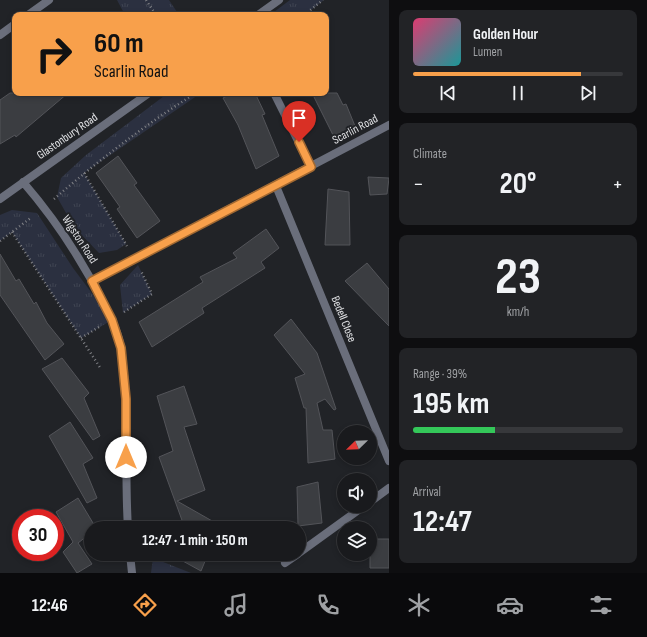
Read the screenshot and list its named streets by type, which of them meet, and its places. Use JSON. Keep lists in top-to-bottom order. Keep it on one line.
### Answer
{"streets":{"street":["Scarlin Road","Glastonbury Road","Wigston Road","Bedell Close"]},"crossings":[["Scarlin Road","Wigston Road"],["Scarlin Road","Bedell Close"],["Glastonbury Road","Wigston Road"]],"north":"bottom left","page":{"turn":["60 m","Scarlin Road"],"song":["Golden Hour","Lumen"],"tile":["Climate",["23","km/h"],["Range · 39%","195 km"],["Arrival","12:47"]],"heat":["−","20°","+"],"limit":"30","trip":"12:47 · 1 min · 150 m","tabs":"12:46"}}
